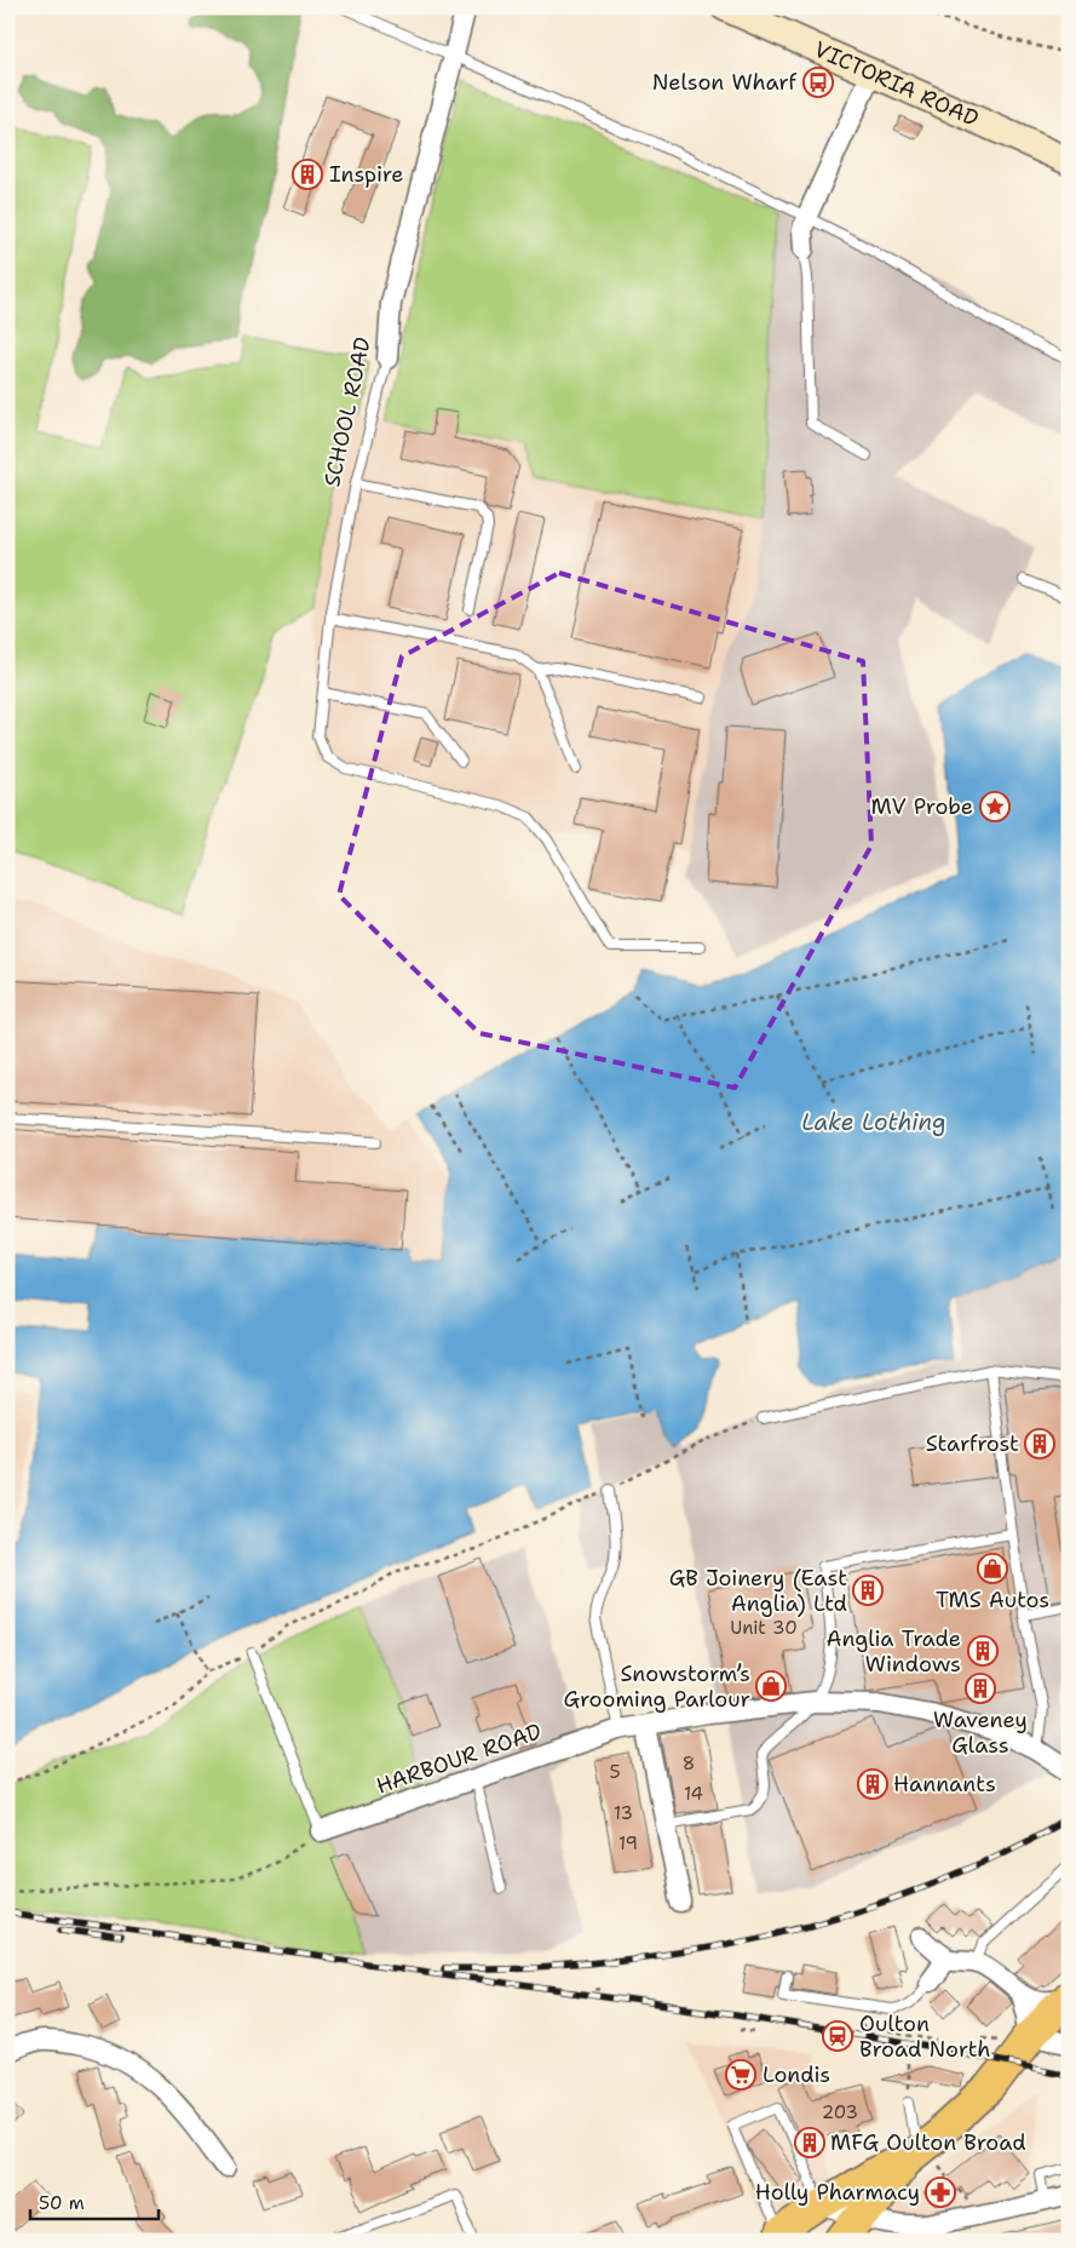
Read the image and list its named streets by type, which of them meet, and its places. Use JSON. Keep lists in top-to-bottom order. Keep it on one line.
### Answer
{"streets":{"main road":["VICTORIA ROAD"],"street":["SCHOOL ROAD","HARBOUR ROAD"]},"water":["Lake Lothing"],"places":{"bus stop":["Nelson Wharf"],"building":["Inspire","Starfrost","GB Joinery (East Anglia) Ltd","Anglia Trade Windows","Waveney Glass","Hannants","MFG Oulton Broad"],"place":["MV Probe"],"shop":["TMS Autos","Snowstorm’s Grooming Parlour"],"station":["Oulton Broad North"],"supermarket":["Londis"],"pharmacy":["Holly Pharmacy"]},"house_numbers":["Unit 30","8","5","14","13","19","203"],"scale_bar":"50 m"}
